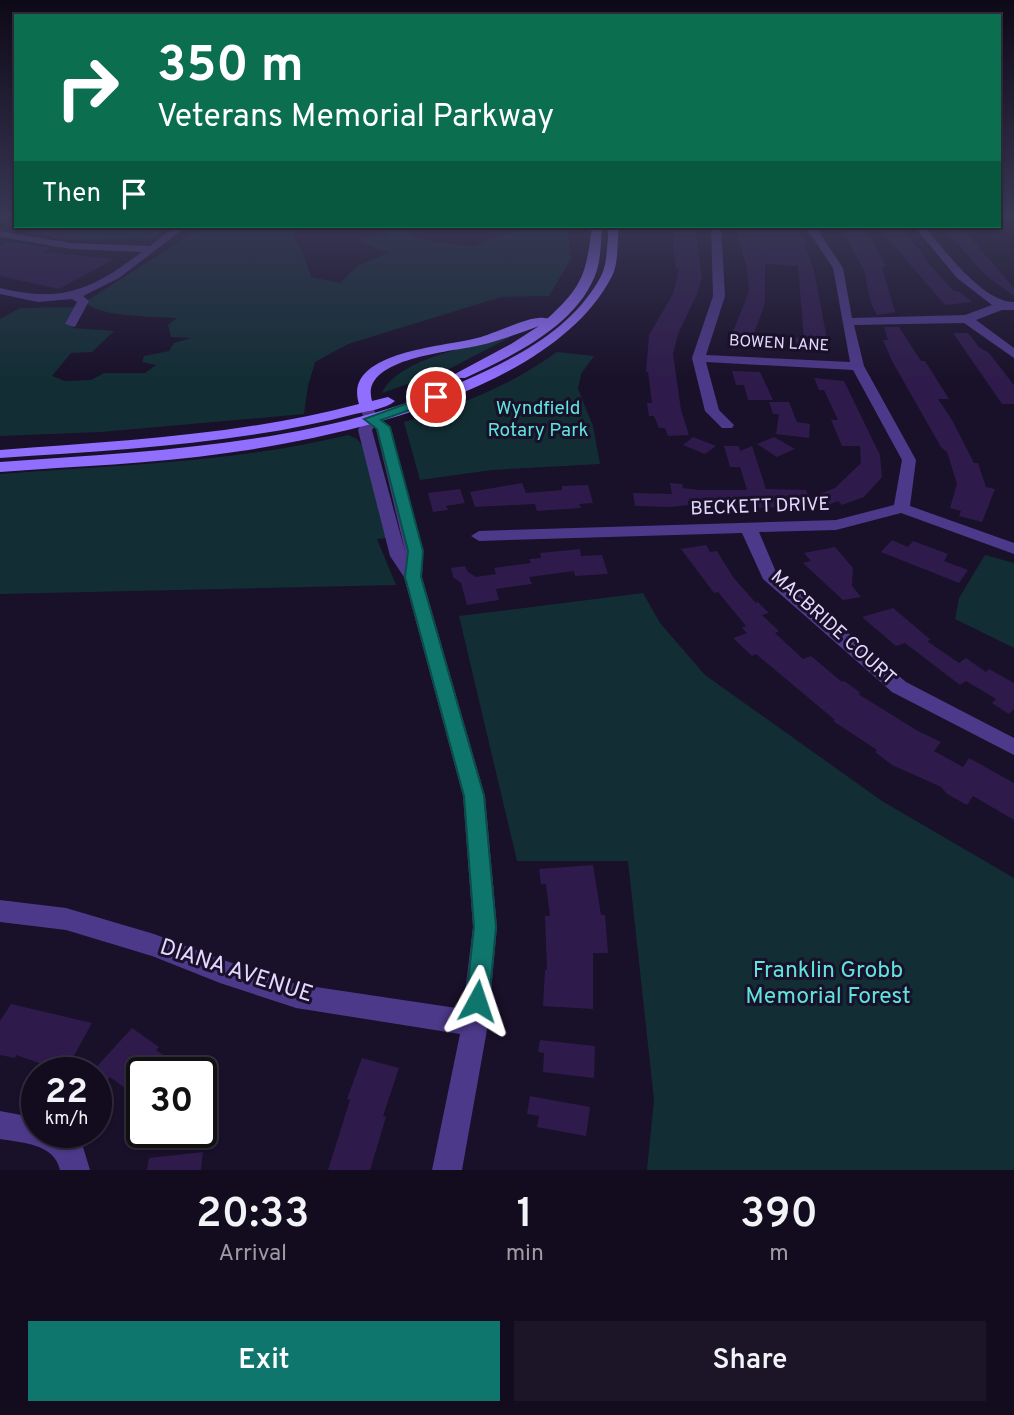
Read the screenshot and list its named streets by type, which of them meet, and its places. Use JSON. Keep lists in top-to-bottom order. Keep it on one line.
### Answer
{"streets":{"street":["BOWEN LANE","BECKETT DRIVE","MACBRIDE COURT","DIANA AVENUE"]},"crossings":[["BECKETT DRIVE","MACBRIDE COURT"]],"parks":["Wyndfield Rotary Park","Franklin Grobb Memorial Forest"],"page":{"turn":["350 m","Veterans Memorial Parkway"],"then":"Then","speed":"22 km/h","limit":"30","eta":["20:33","Arrival","1","min","390","m"],"buttons":["Exit","Share"]}}
